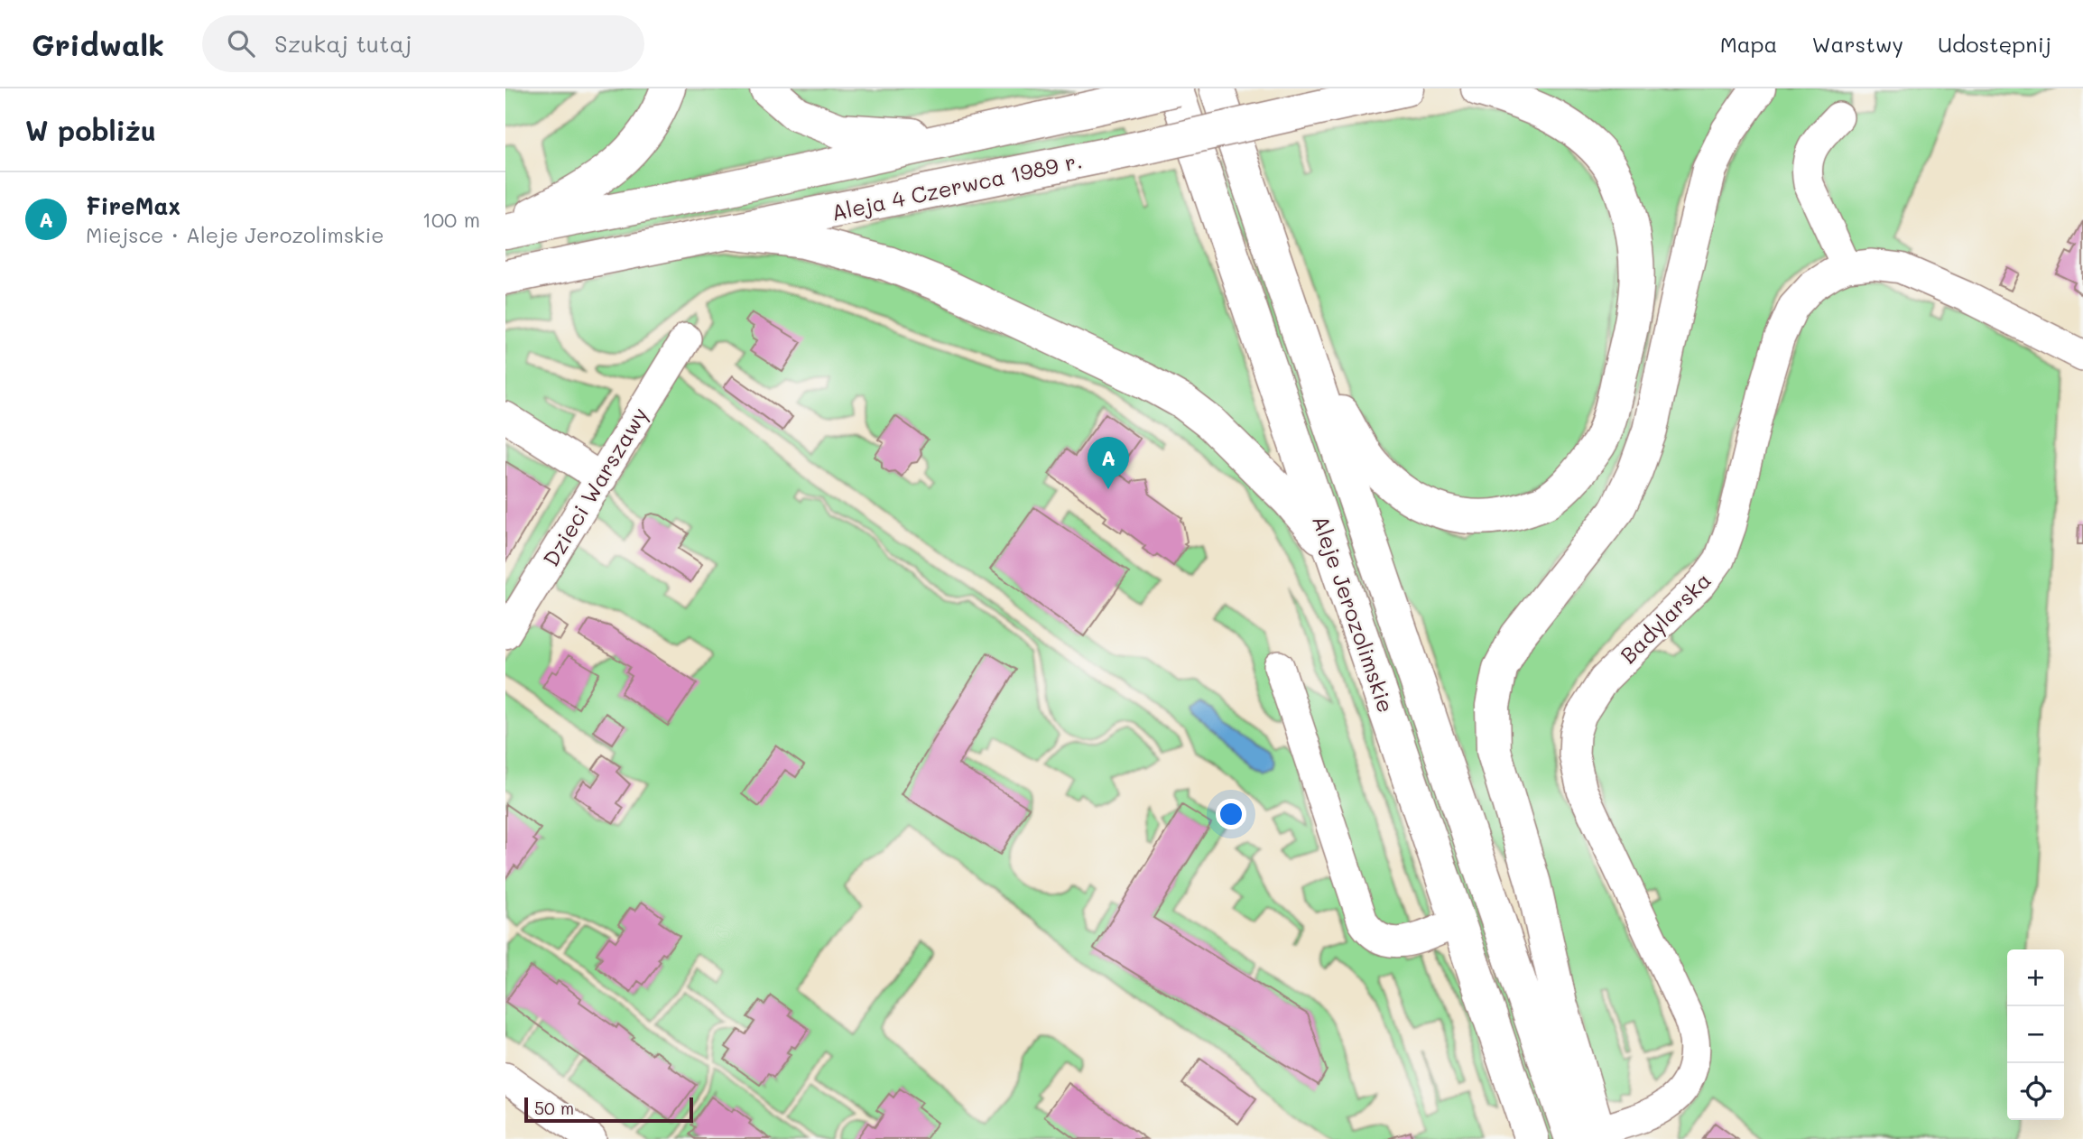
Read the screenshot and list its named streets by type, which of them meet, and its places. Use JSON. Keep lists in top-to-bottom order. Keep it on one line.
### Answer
{"streets":{"main road":["Aleja 4 Czerwca 1989 r.","Aleje Jerozolimskie"],"street":["Dzieci Warszawy","Badylarska"]},"crossings":[["Aleje Jerozolimskie","Badylarska"]],"scale_bar":"50 m","page":{"header":"Gridwalk","search":"Szukaj tutaj","nav":["Mapa","Warstwy","Udostępnij"],"heading":"W pobliżu","list":[{"mark":"A","name":"FireMax","note":"Miejsce · Aleje Jerozolimskie","value":"100 m"}],"pins":"A","map_buttons":["+","−"],"scale":"50 m"}}
